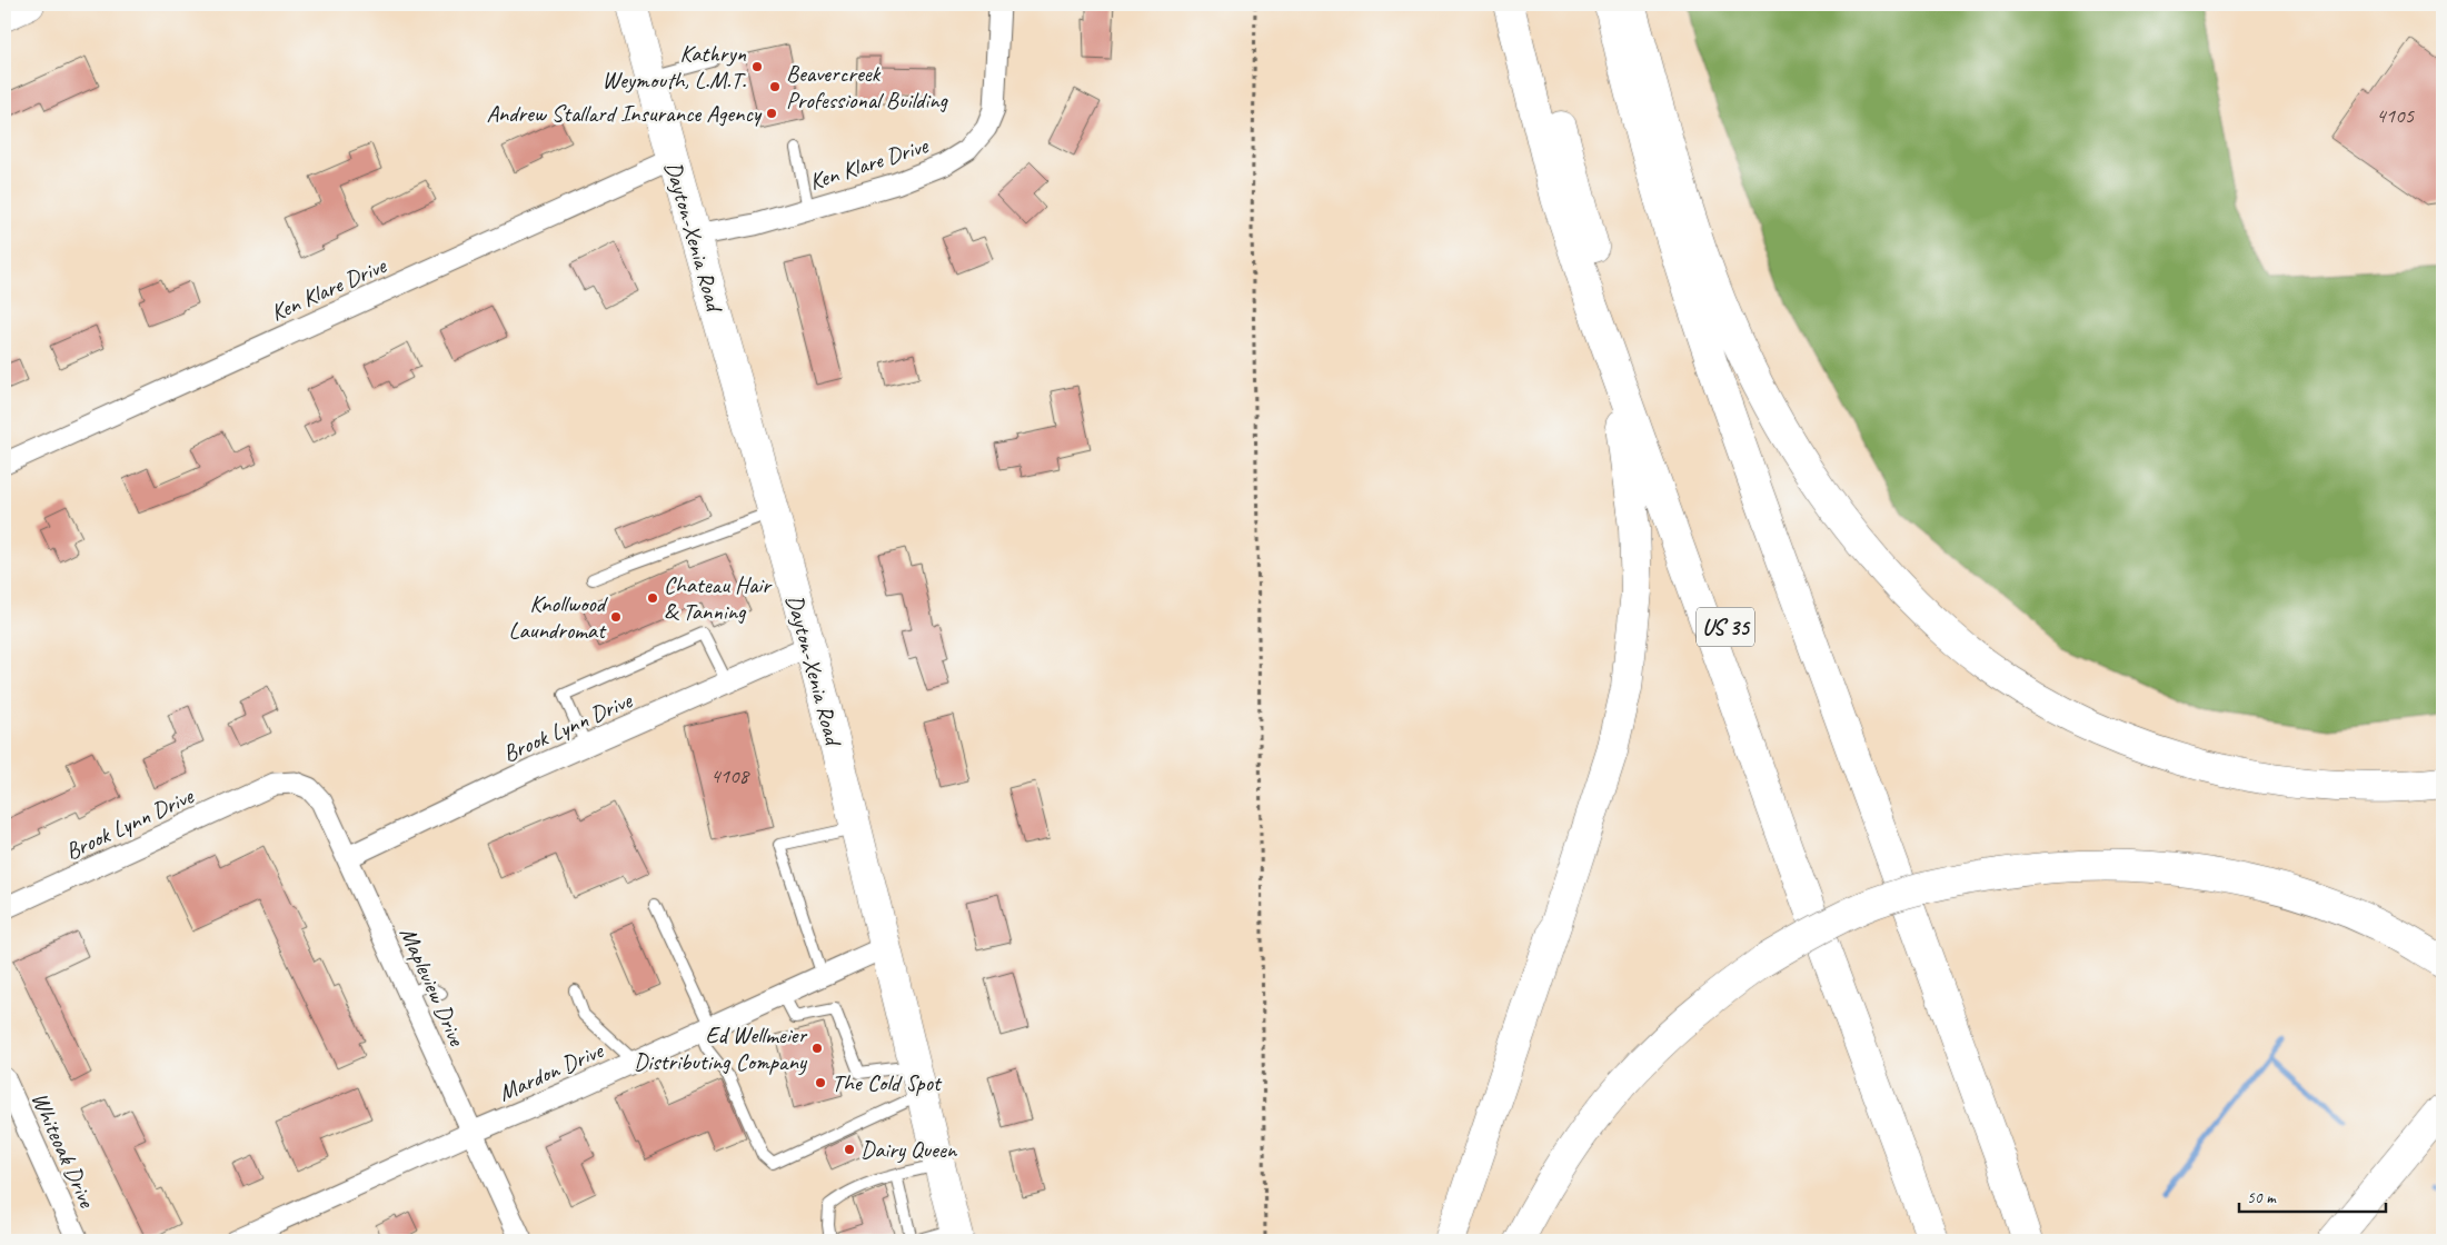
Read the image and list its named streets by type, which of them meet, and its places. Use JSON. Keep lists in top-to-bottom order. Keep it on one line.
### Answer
{"streets":{"main road":["Dayton-Xenia Road","US 35"],"street":["Ken Klare Drive","Brook Lynn Drive","Mapleview Drive","Mardon Drive","Whiteoak Drive"]},"crossings":[["Ken Klare Drive","Dayton-Xenia Road"],["Dayton-Xenia Road","Brook Lynn Drive"],["Dayton-Xenia Road","Mardon Drive"],["Brook Lynn Drive","Mapleview Drive"],["Mapleview Drive","Mardon Drive"]],"places":["Kathryn Weymouth, L.M.T.","Beavercreek Professional Building","Andrew Stallard Insurance Agency","Chateau Hair & Tanning","Knollwood Laundromat","Ed Wellmeier Distributing Company","The Cold Spot","Dairy Queen"],"house_numbers":["4105","4108"],"scale_bar":"50 m"}
